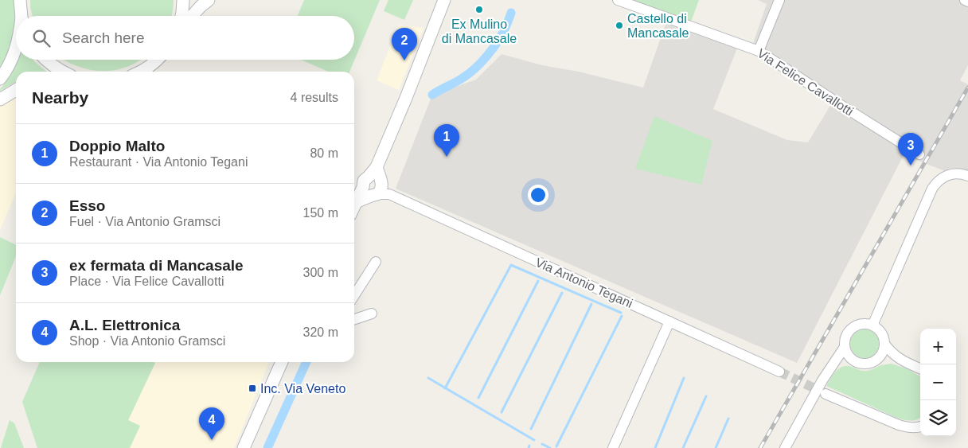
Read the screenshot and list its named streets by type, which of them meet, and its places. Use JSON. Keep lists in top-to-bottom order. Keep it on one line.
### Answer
{"streets":{"street":["Via Felice Cavallotti","Via Antonio Tegani"]},"places":{"other":["Ex Mulino di Mancasale","Castello di Mancasale"],"transit":["Inc. Via Veneto"]},"page":{"search":"Search here","pins":["2","1","3","4"],"heading":["Nearby","4 results"],"list":[{"mark":"1","name":"Doppio Malto","note":"Restaurant · Via Antonio Tegani","value":"80 m"},{"mark":"2","name":"Esso","note":"Fuel · Via Antonio Gramsci","value":"150 m"},{"mark":"3","name":"ex fermata di Mancasale","note":"Place · Via Felice Cavallotti","value":"300 m"},{"mark":"4","name":"A.L. Elettronica","note":"Shop · Via Antonio Gramsci","value":"320 m"}],"map_buttons":["+","−"]}}
